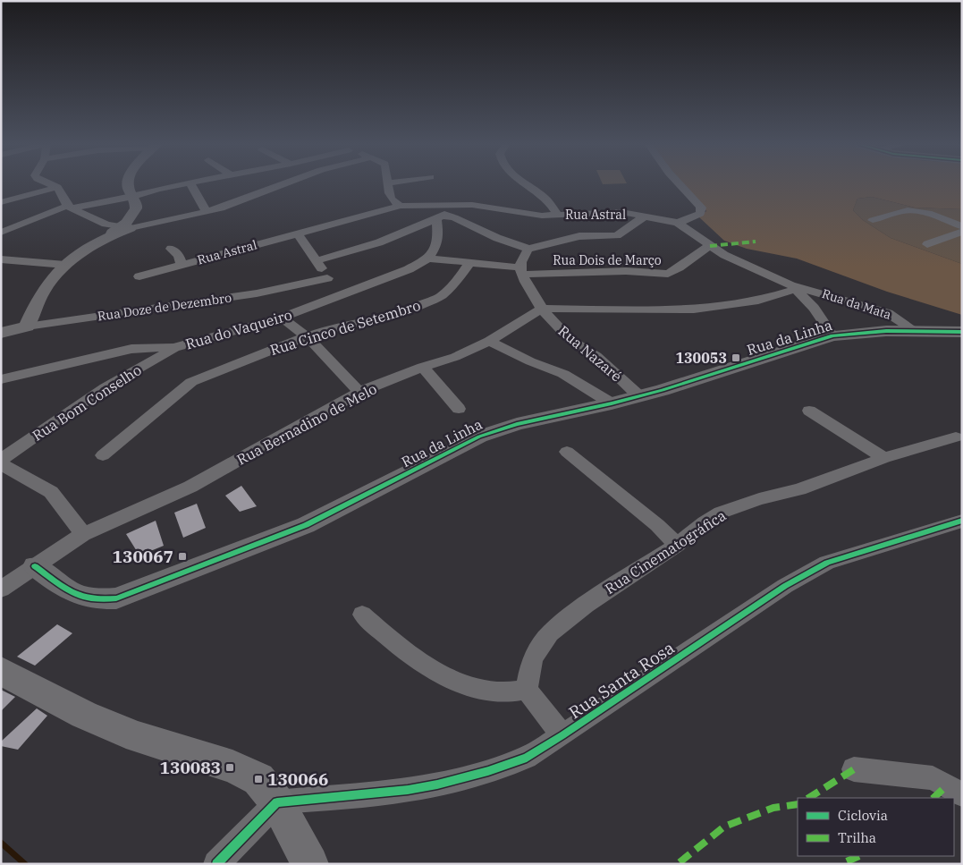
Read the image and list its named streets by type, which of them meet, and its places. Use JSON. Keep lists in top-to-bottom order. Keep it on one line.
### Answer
{"streets":{"street":["Rua Astral","Rua Dois de Março","Rua da Mata","Rua Doze de Dezembro","Rua Cinco de Setembro","Rua do Vaqueiro","Rua da Linha","Rua Nazaré","Rua Bom Conselho","Rua Bernadino de Melo","Rua Cinematográfica","Rua Santa Rosa"]},"crossings":[["Rua Astral","Rua Dois de Março"],["Rua Astral","Rua da Mata"],["Rua Astral","Rua da Linha"],["Rua Dois de Março","Rua Cinco de Setembro"],["Rua Dois de Março","Rua do Vaqueiro"],["Rua da Mata","Rua da Linha"],["Rua do Vaqueiro","Rua Bom Conselho"],["Rua da Linha","Rua Nazaré"],["Rua da Linha","Rua Bernadino de Melo"],["Rua Nazaré","Rua Bernadino de Melo"]],"places":{"transit":["130053","130067","130083","130066"]},"legend":["Ciclovia","Trilha"]}
